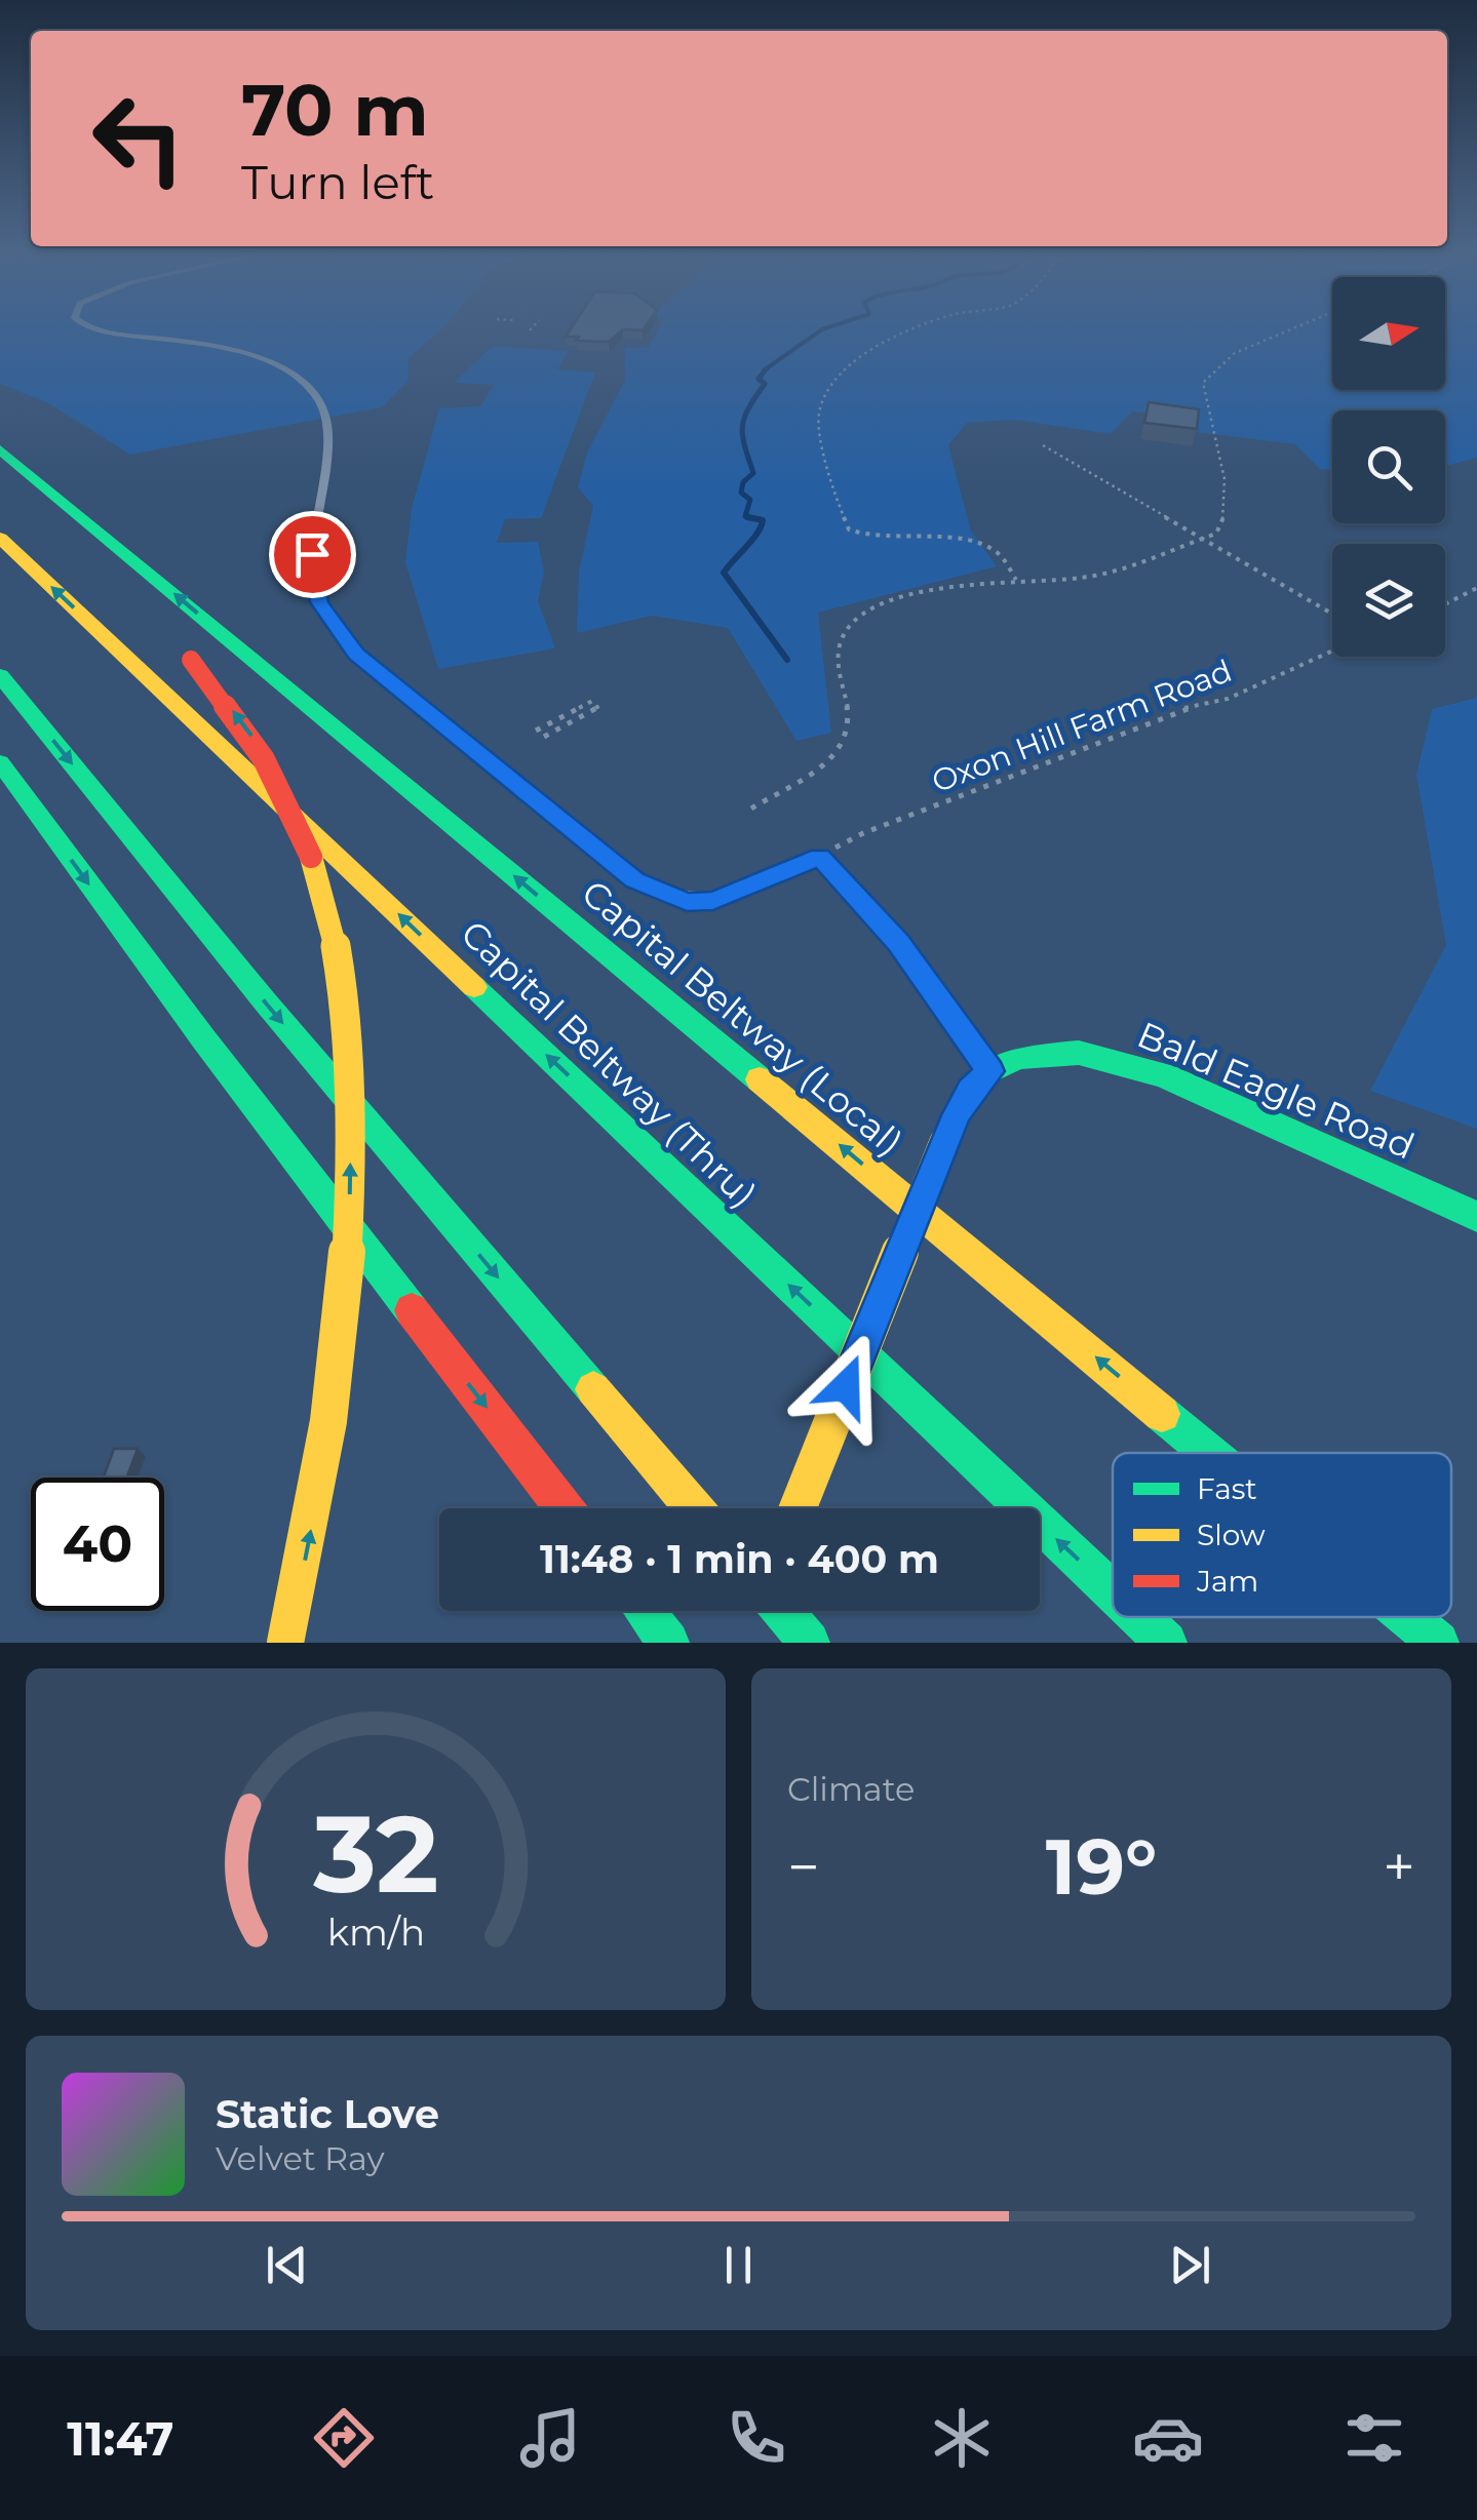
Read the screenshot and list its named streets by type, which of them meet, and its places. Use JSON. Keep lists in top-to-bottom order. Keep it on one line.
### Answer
{"streets":{"main road":["Capital Beltway (Local)","Capital Beltway (Thru)","Bald Eagle Road"],"path":["Oxon Hill Farm Road"]},"one_way":["Capital Beltway (Local)"],"legend":["Fast","Slow","Jam"],"north":"right","page":{"turn":["70 m","Turn left"],"limit":"40","trip":"11:48 · 1 min · 400 m","tile":"Climate","heat":["−","19°","+"],"song":["Static Love","Velvet Ray"],"tabs":"11:47","gauge":["32","km/h"]}}
